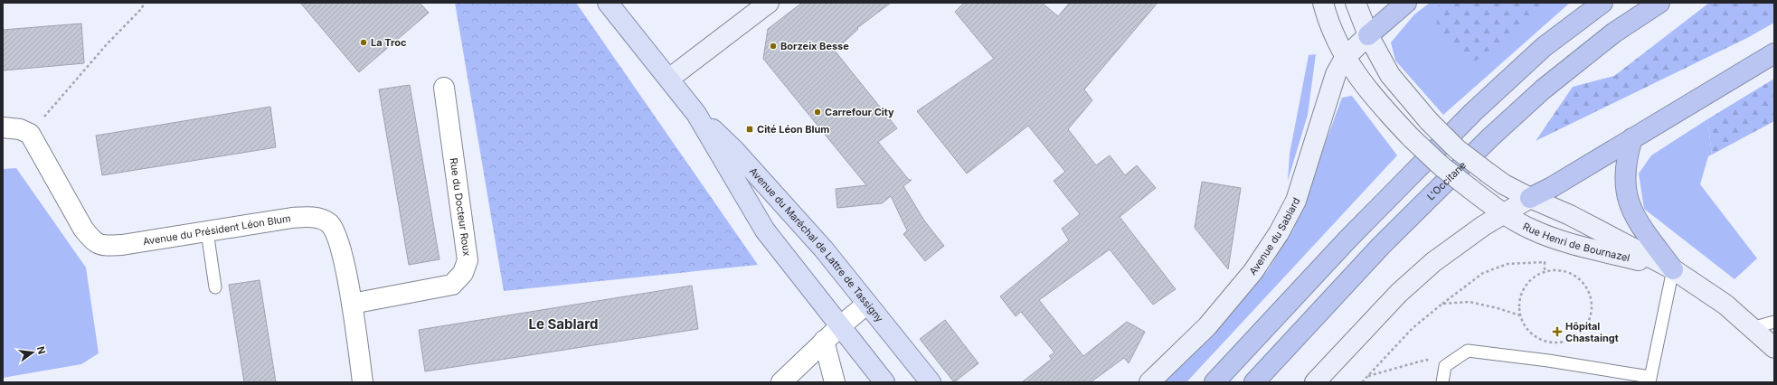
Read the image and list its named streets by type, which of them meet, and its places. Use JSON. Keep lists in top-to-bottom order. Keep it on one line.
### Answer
{"streets":{"highway":["L'Occitane"],"main road":["Avenue du Maréchal de Lattre de Tassigny"],"street":["Rue du Docteur Roux","Avenue du Président Léon Blum","Avenue du Sablard","Rue Henri de Bournazel"]},"crossings":[["Rue du Docteur Roux","Avenue du Président Léon Blum"]],"districts":["Le Sablard"],"places":{"other":["La Troc","Borzeix Besse","Carrefour City"],"transit":["Cité Léon Blum"],"health":["Hôpital Chastaingt"]},"north":"right"}
